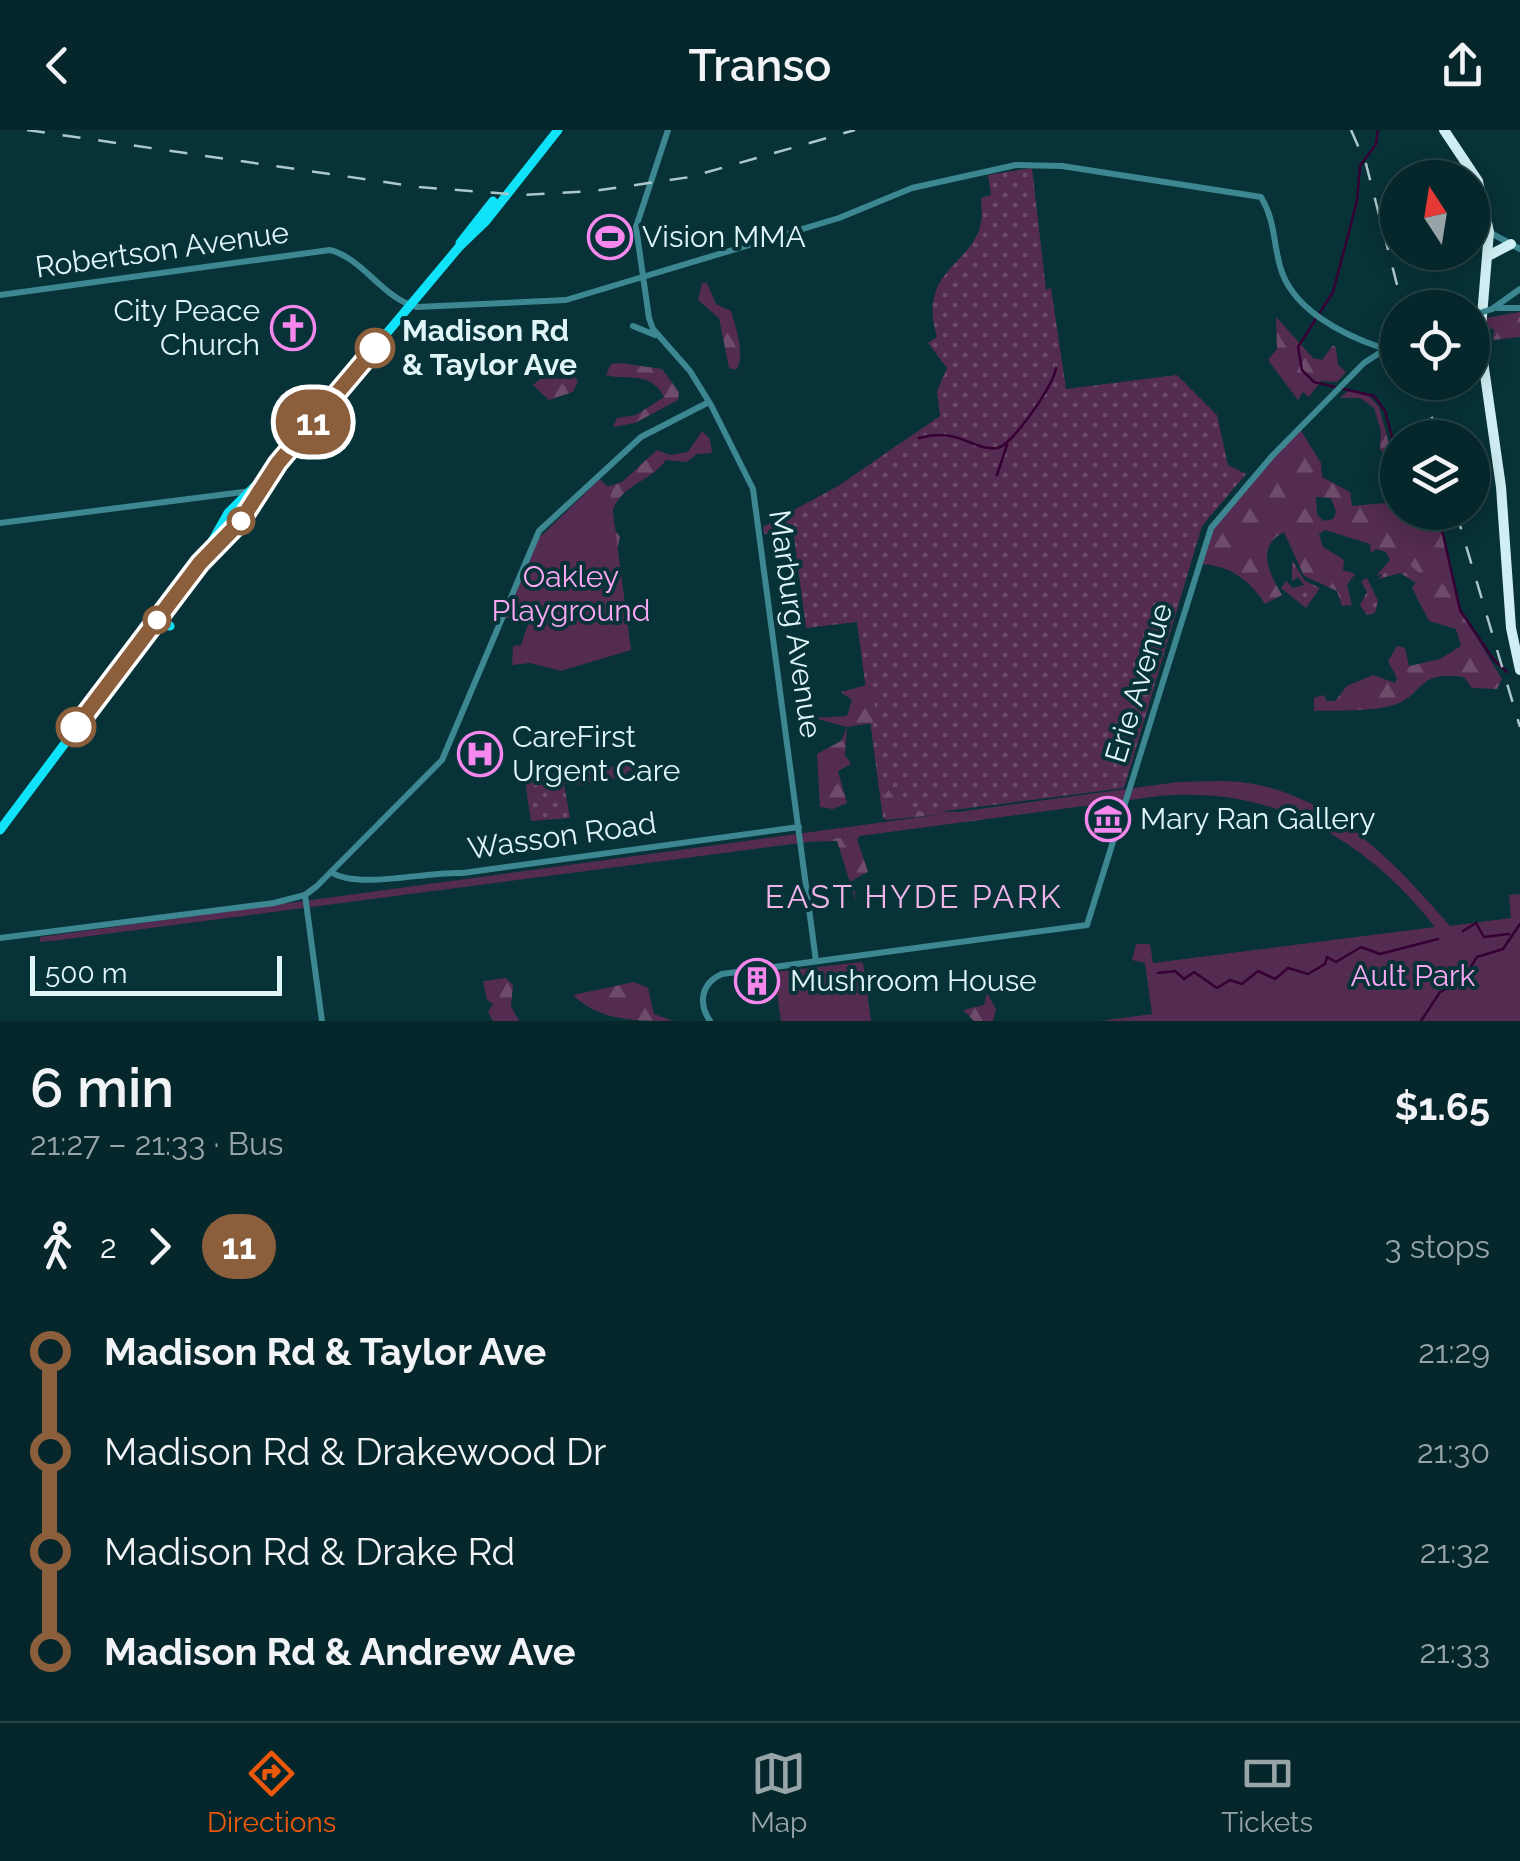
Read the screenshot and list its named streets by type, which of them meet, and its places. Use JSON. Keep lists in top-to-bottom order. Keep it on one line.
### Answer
{"streets":{"street":["Robertson Avenue","Marburg Avenue","Erie Avenue","Wasson Road"]},"crossings":[["Marburg Avenue","Erie Avenue"],["Marburg Avenue","Wasson Road"]],"districts":["EAST HYDE PARK"],"parks":["Oakley Playground","Ault Park"],"places":{"sports":["Vision MMA"],"church":["City Peace Church"],"other":["Madison Rd & Taylor Ave"],"hospital":["CareFirst Urgent Care"],"museum":["Mary Ran Gallery"],"building":["Mushroom House"]},"lines":["bus line 11"],"scale_bar":"500 m","north":"top","page":{"header":"Transo","on_map":"11","scale":"500 m","heading":["6 min","21:27 – 21:33 · Bus","$1.65"],"legs":["2","11","3 stops"],"list":[{"name":"Madison Rd & Taylor Ave","value":"21:29"},{"name":"Madison Rd & Drakewood Dr","value":"21:30"},{"name":"Madison Rd & Drake Rd","value":"21:32"},{"name":"Madison Rd & Andrew Ave","value":"21:33"}],"tabs":["Directions","Map","Tickets"]}}
